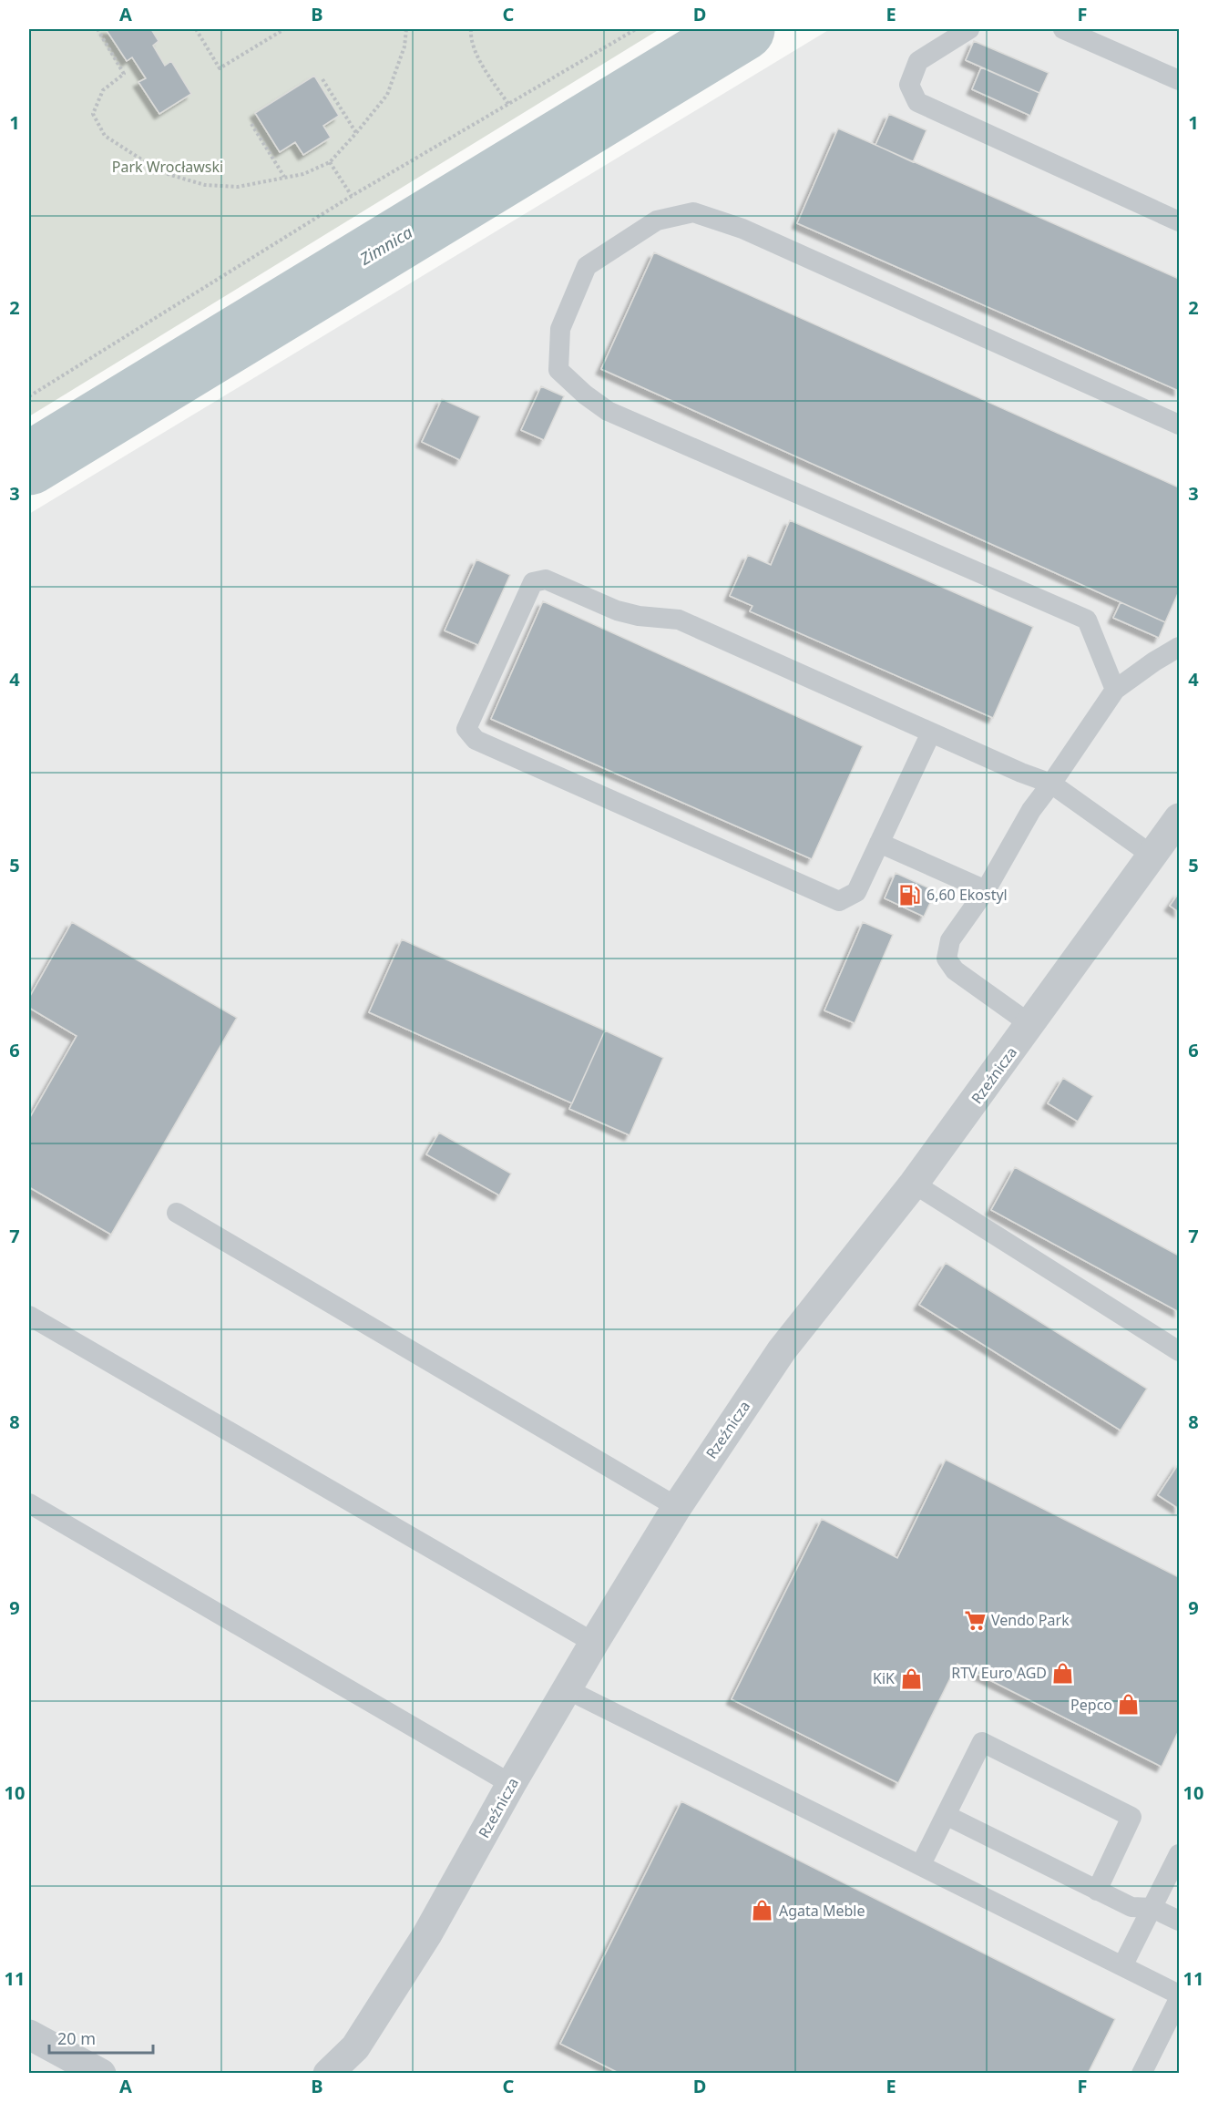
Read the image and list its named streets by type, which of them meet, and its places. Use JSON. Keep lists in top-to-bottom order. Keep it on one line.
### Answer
{"streets":{"street":["Rzeźnicza"]},"water":["Zimnica"],"parks":["Park Wrocławski"],"places":{"fuel station":["6,60 Ekostyl"],"supermarket":["Vendo Park"],"shop":["RTV Euro AGD","KiK","Pepco","Agata Meble"]},"scale_bar":"20 m","grid":{"columns":["A","B","C","D","E","F"],"rows":["1","2","3","4","5","6","7","8","9","10","11"]}}
